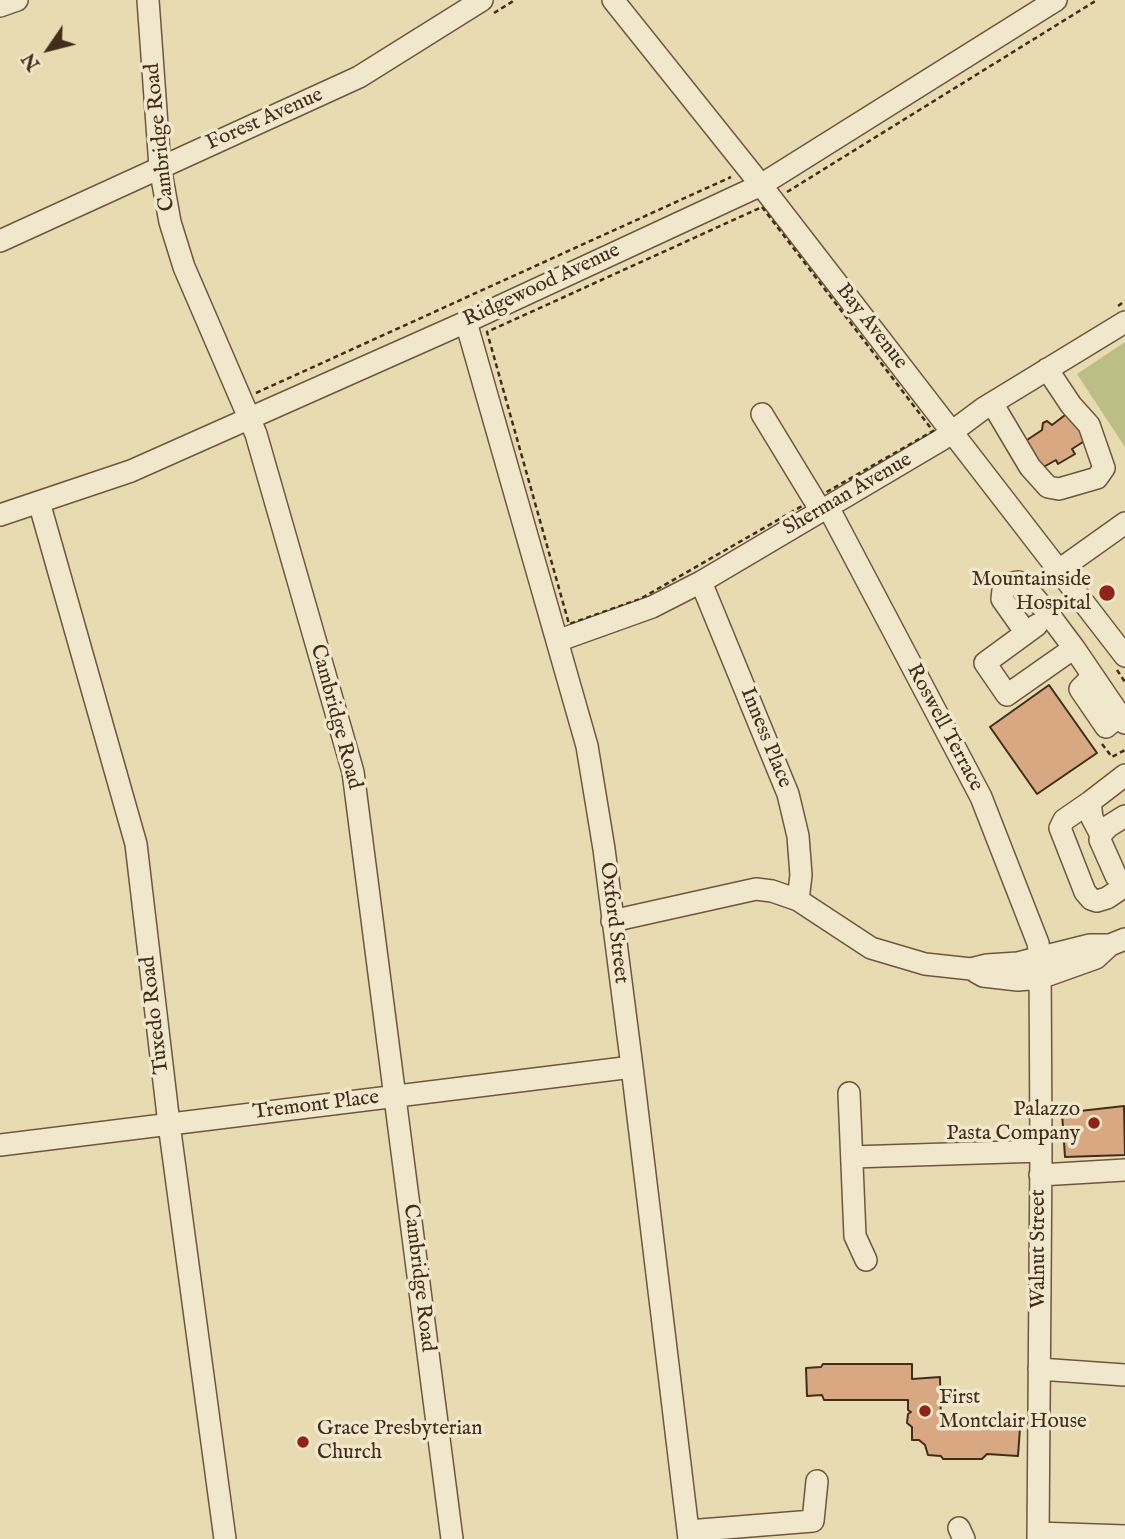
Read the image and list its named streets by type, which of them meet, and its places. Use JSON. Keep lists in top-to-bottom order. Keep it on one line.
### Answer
{"streets":{"street":["Forest Avenue","Cambridge Road","Ridgewood Avenue","Bay Avenue","Sherman Avenue","Roswell Terrace","Inness Place","Oxford Street","Tuxedo Road","Tremont Place","Walnut Street"]},"crossings":[["Forest Avenue","Cambridge Road"],["Cambridge Road","Ridgewood Avenue"],["Cambridge Road","Tremont Place"],["Ridgewood Avenue","Bay Avenue"],["Ridgewood Avenue","Oxford Street"],["Ridgewood Avenue","Tuxedo Road"],["Bay Avenue","Sherman Avenue"],["Sherman Avenue","Roswell Terrace"],["Sherman Avenue","Inness Place"],["Sherman Avenue","Oxford Street"],["Roswell Terrace","Walnut Street"],["Oxford Street","Tremont Place"],["Tuxedo Road","Tremont Place"]],"places":["Mountainside Hospital","Palazzo Pasta Company","First Montclair House","Grace Presbyterian Church"],"north":"bottom left"}
